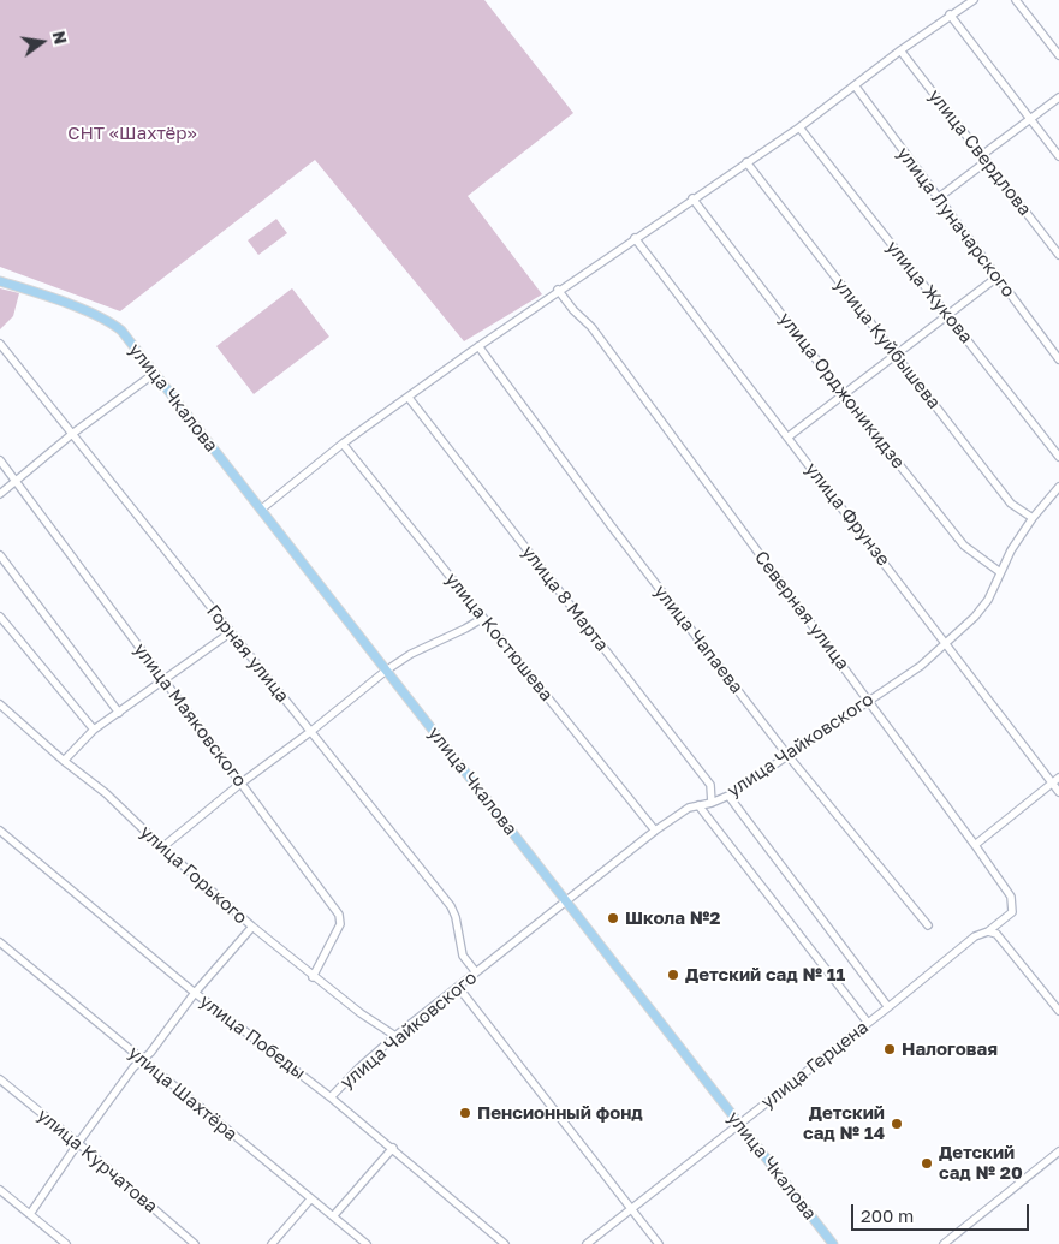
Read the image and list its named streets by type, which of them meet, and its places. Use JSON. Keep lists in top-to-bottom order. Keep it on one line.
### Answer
{"streets":{"main road":["улица Чкалова"],"street":["улица Свердлова","улица Луначарского","улица Жукова","улица Куйбышева","улица Орджоникидзе","улица Фрунзе","улица 8 Марта","Северная улица","улица Костюшева","улица Чапаева","Горная улица","улица Маяковского","улица Чайковского","улица Горького","улица Победы","улица Герцена","улица Шахтёра","улица Курчатова"]},"crossings":[["улица Куйбышева","улица Чайковского"],["улица Орджоникидзе","улица Чайковского"],["улица Чкалова","улица Чайковского"],["улица Чкалова","улица Герцена"],["улица Фрунзе","улица Чайковского"],["улица 8 Марта","улица Чайковского"],["Северная улица","улица Чайковского"],["Северная улица","улица Герцена"],["улица Костюшева","улица Чайковского"],["улица Чапаева","улица Чайковского"],["Горная улица","улица Чайковского"],["улица Маяковского","улица Горького"],["улица Чайковского","улица Горького"],["улица Чайковского","улица Победы"]],"parks":["СНТ «Шахтёр»"],"places":["Школа №2","Детский сад № 11","Налоговая","Пенсионный фонд","Детский сад № 14","Детский сад № 20"],"scale_bar":"200 m","north":"right"}
